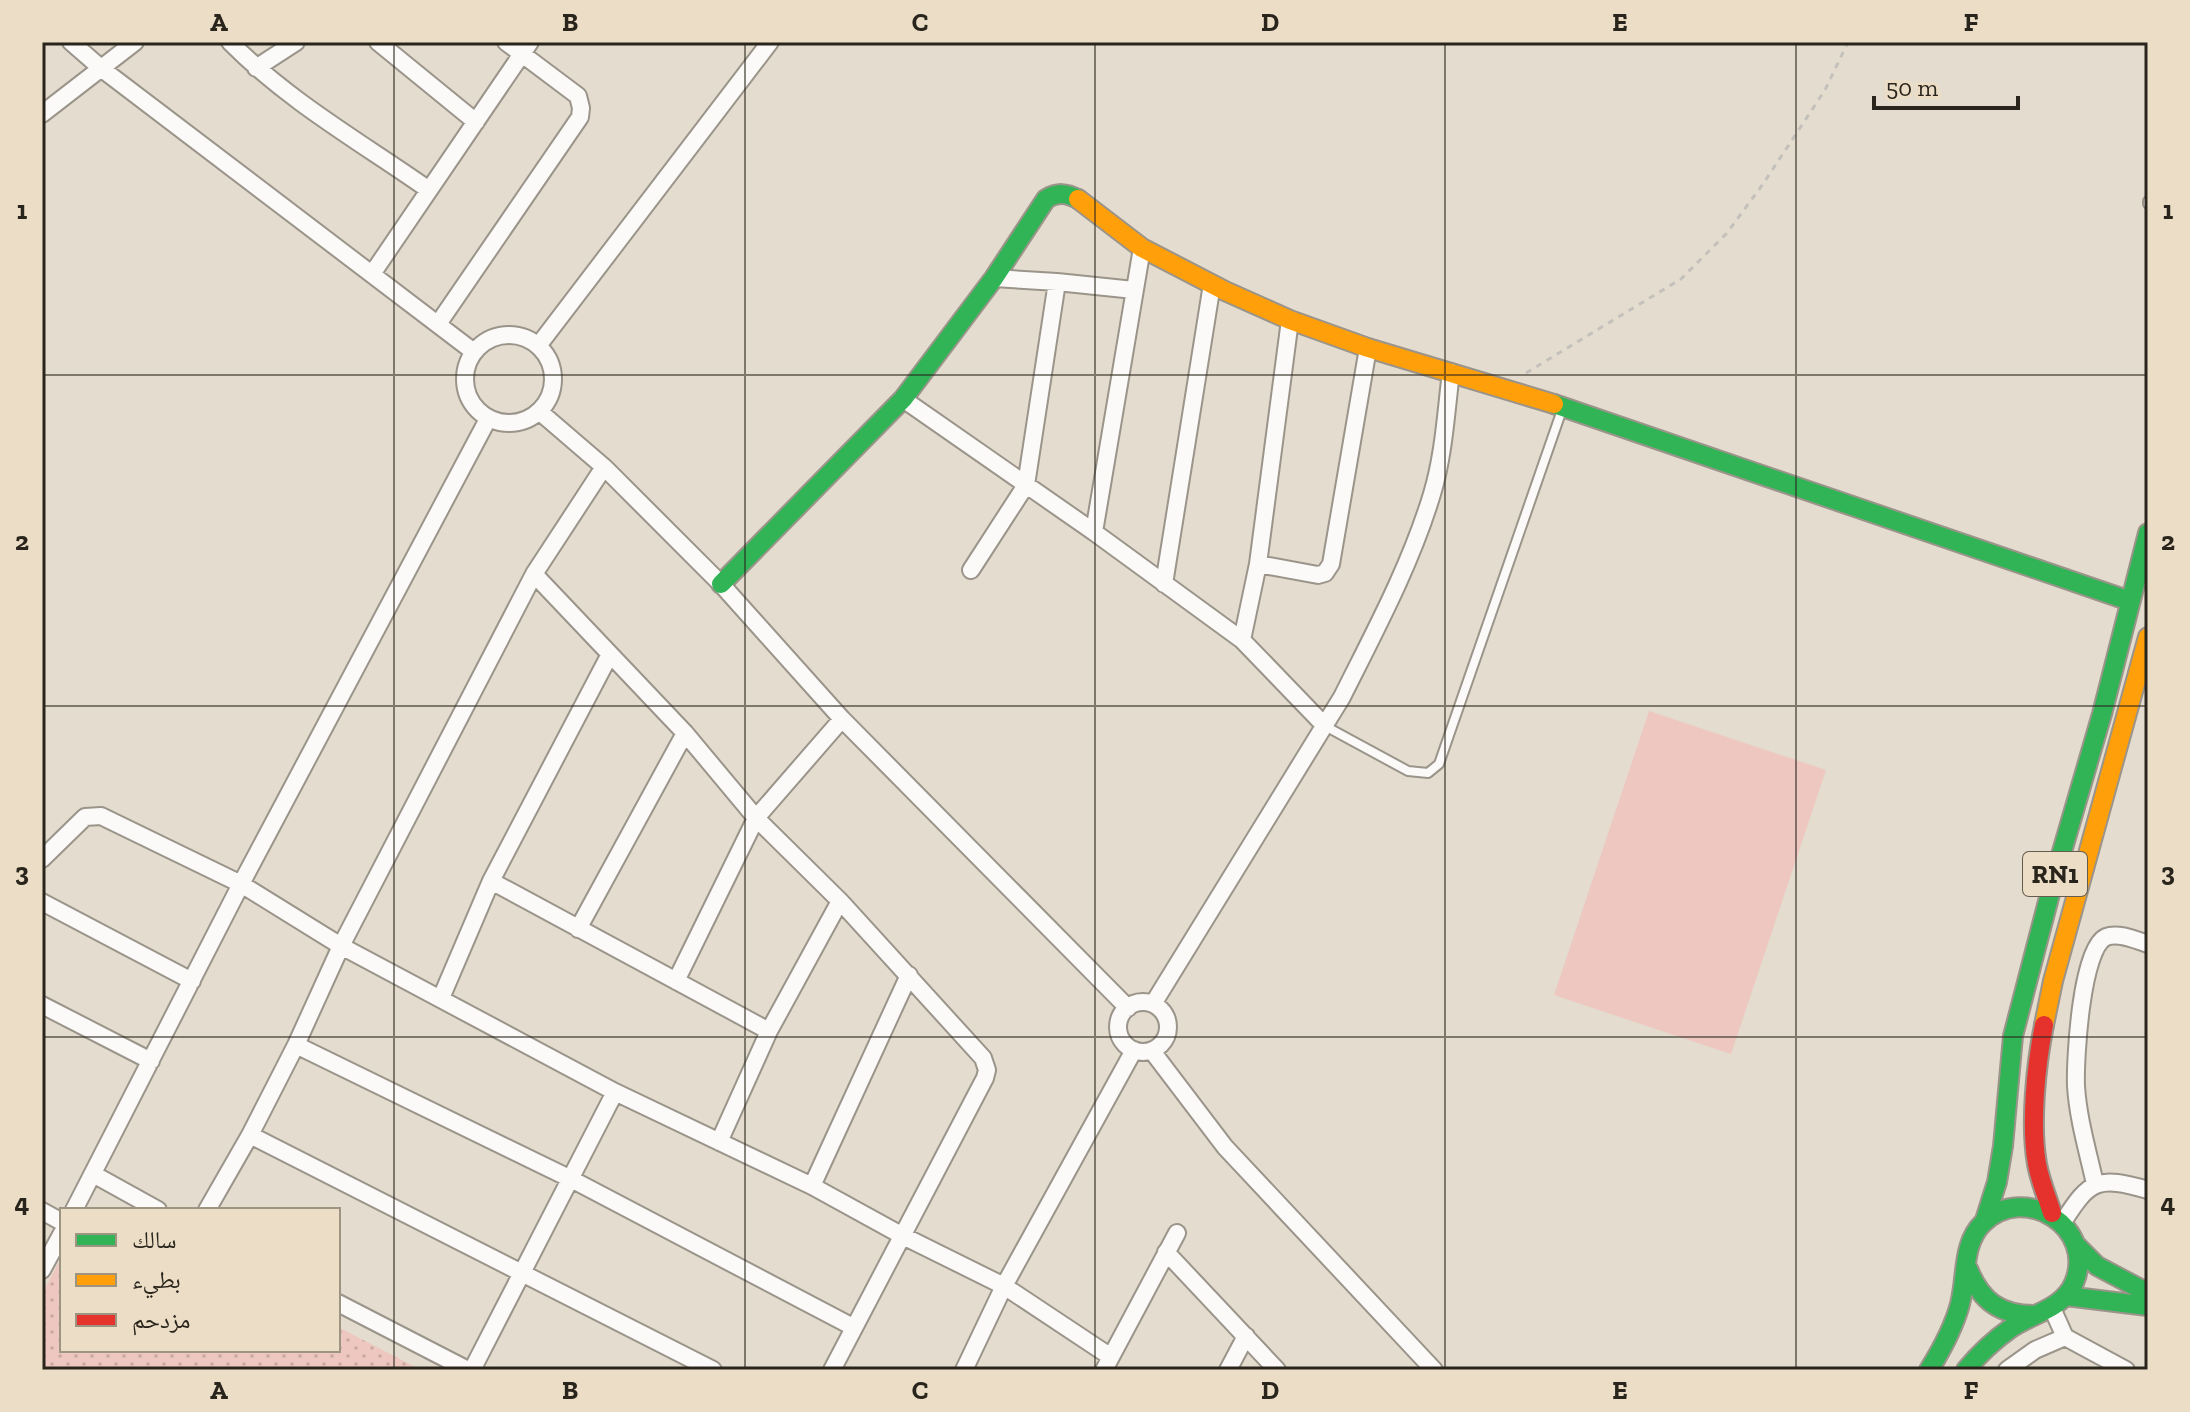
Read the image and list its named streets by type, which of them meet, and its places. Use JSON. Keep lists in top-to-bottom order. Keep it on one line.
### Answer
{"streets":{"main road":["RN1"]},"legend":["سالك","بطيء","مزدحم"],"scale_bar":"50 m","grid":{"columns":["A","B","C","D","E","F"],"rows":["1","2","3","4"]}}
